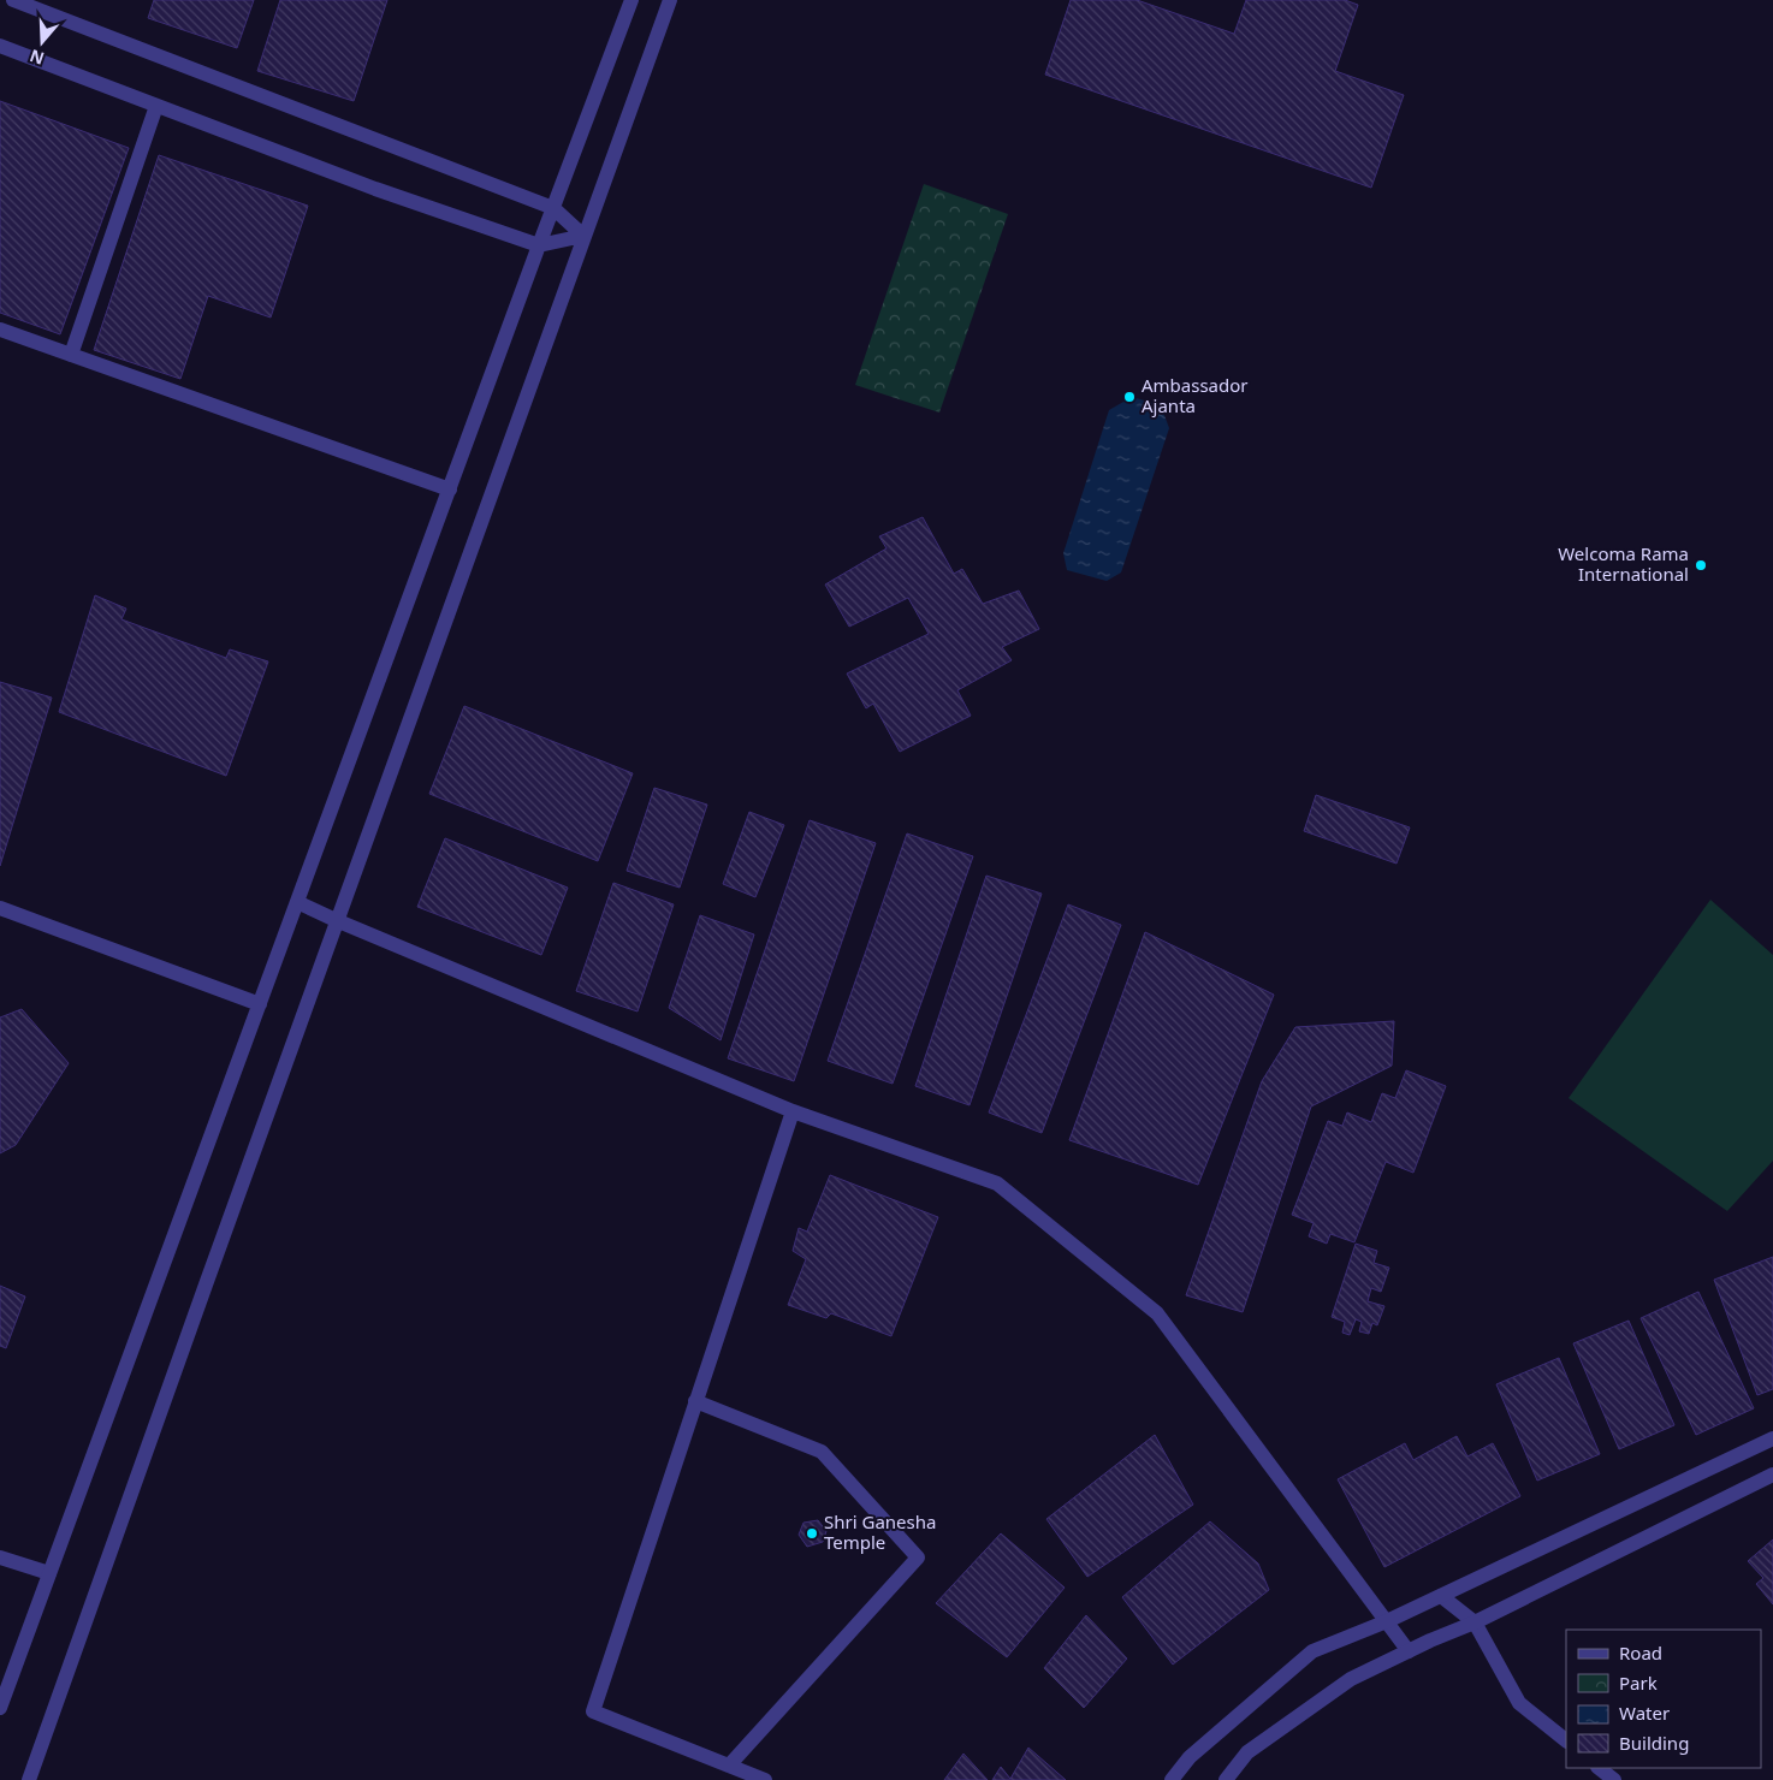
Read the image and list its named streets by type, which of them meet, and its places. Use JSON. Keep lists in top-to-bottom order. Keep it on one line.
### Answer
{"places":["Ambassador Ajanta","Welcoma Rama International","Shri Ganesha Temple"],"legend":["Road","Park","Water","Building"],"north":"bottom"}
